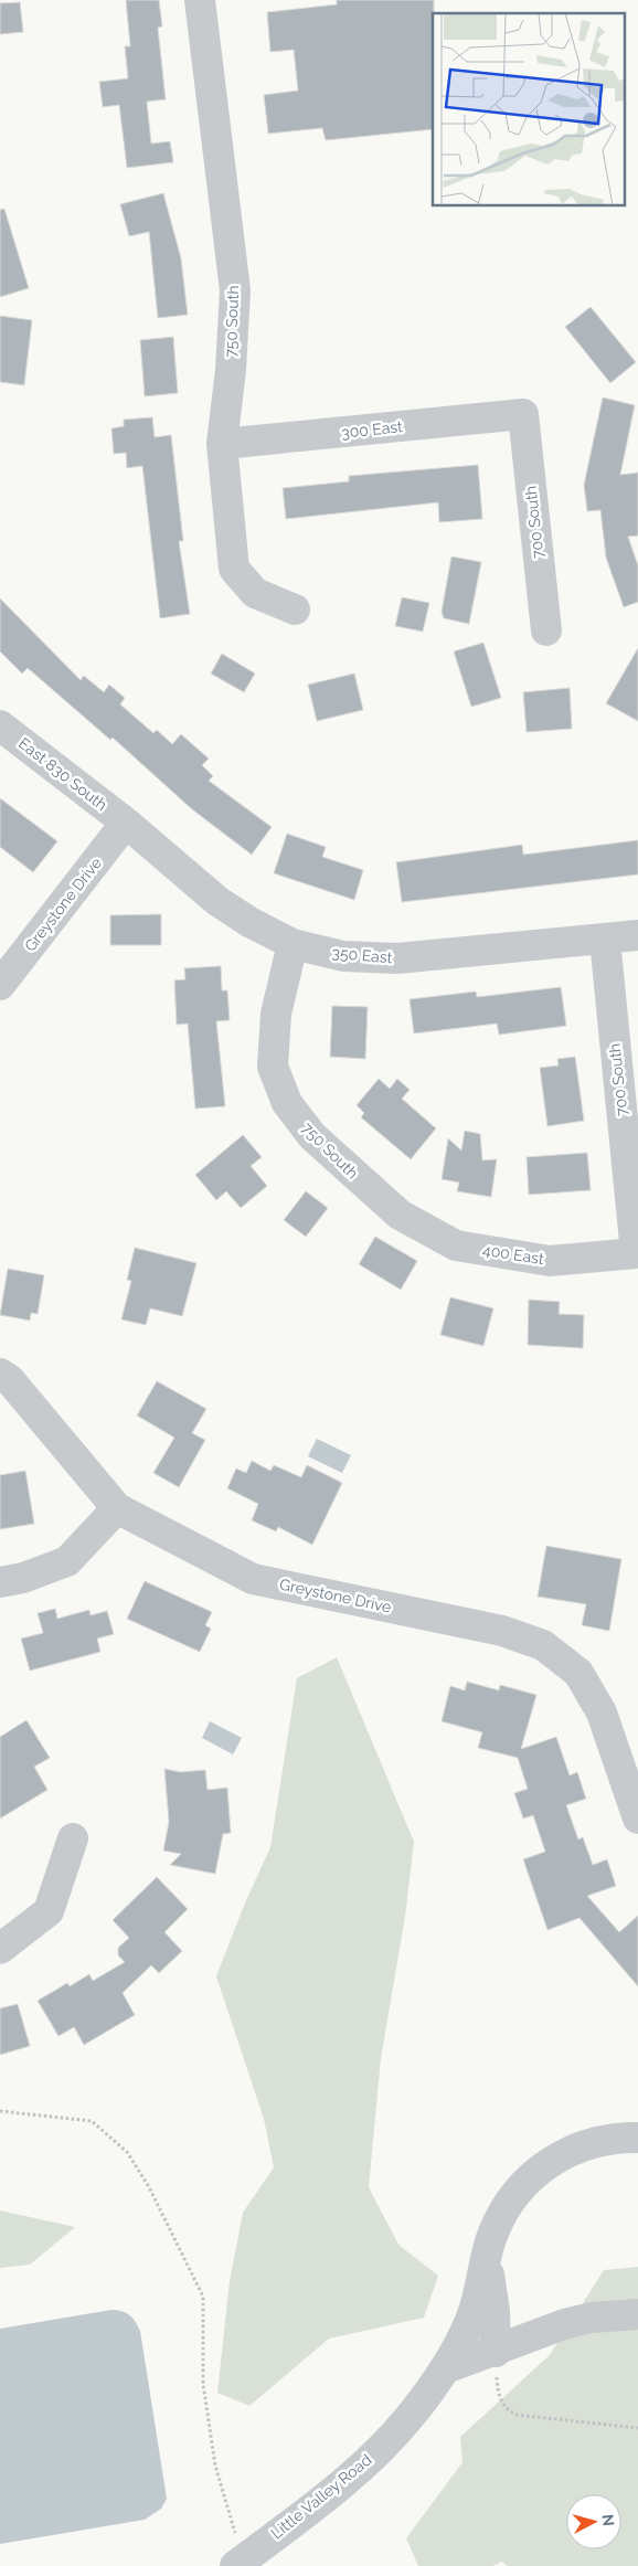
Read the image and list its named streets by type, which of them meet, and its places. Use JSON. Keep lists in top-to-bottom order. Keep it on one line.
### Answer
{"streets":{"street":["750 South","300 East","700 South","East 830 South","Greystone Drive","350 East","400 East","Little Valley Road"]},"crossings":[["750 South","300 East"],["750 South","350 East"],["750 South","400 East"],["300 East","700 South"],["700 South","350 East"],["700 South","400 East"],["East 830 South","Greystone Drive"],["East 830 South","350 East"],["Greystone Drive","350 East"]],"north":"right"}
